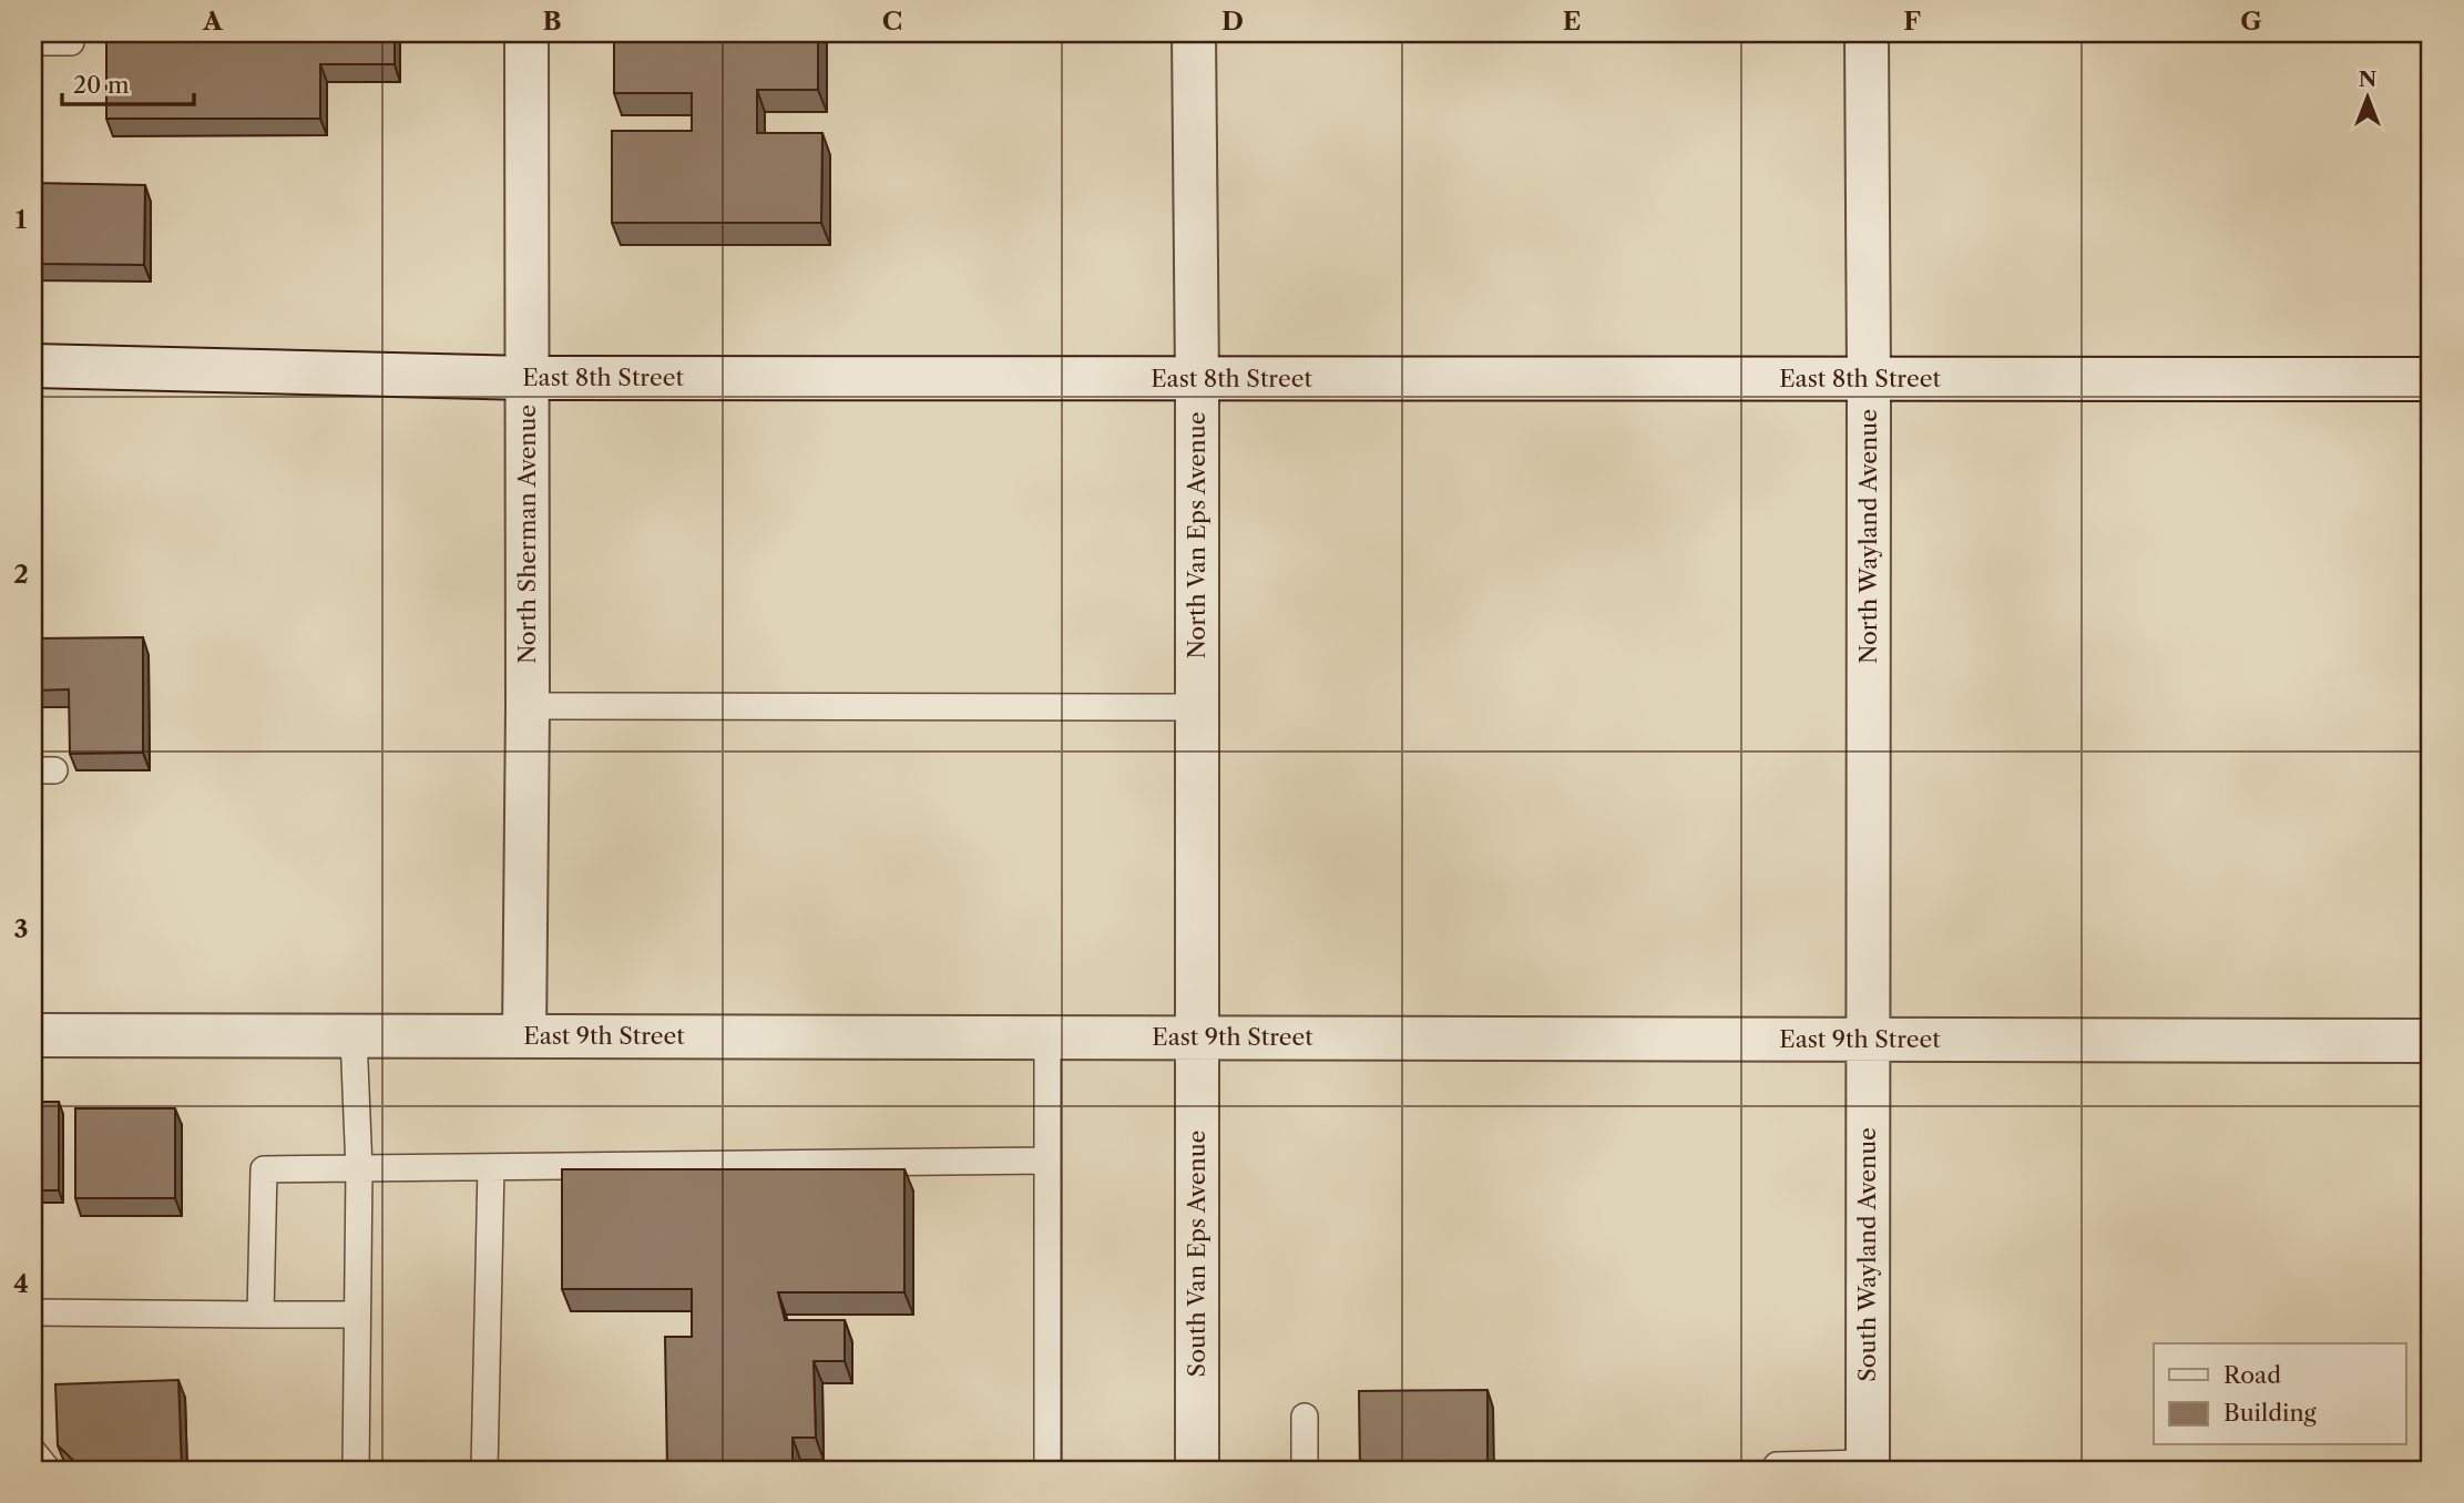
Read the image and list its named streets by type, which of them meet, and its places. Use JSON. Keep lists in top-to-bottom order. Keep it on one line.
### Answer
{"streets":{"street":["East 8th Street","North Sherman Avenue","North Van Eps Avenue","North Wayland Avenue","East 9th Street","South Van Eps Avenue","South Wayland Avenue"]},"crossings":[["East 8th Street","North Sherman Avenue"],["East 8th Street","North Van Eps Avenue"],["East 8th Street","North Wayland Avenue"],["North Sherman Avenue","East 9th Street"],["North Van Eps Avenue","East 9th Street"],["North Van Eps Avenue","South Van Eps Avenue"],["North Wayland Avenue","East 9th Street"],["North Wayland Avenue","South Wayland Avenue"],["East 9th Street","South Van Eps Avenue"],["East 9th Street","South Wayland Avenue"]],"legend":["Road","Building"],"scale_bar":"20 m","north":"top","grid":{"columns":["A","B","C","D","E","F","G"],"rows":["1","2","3","4"]}}
